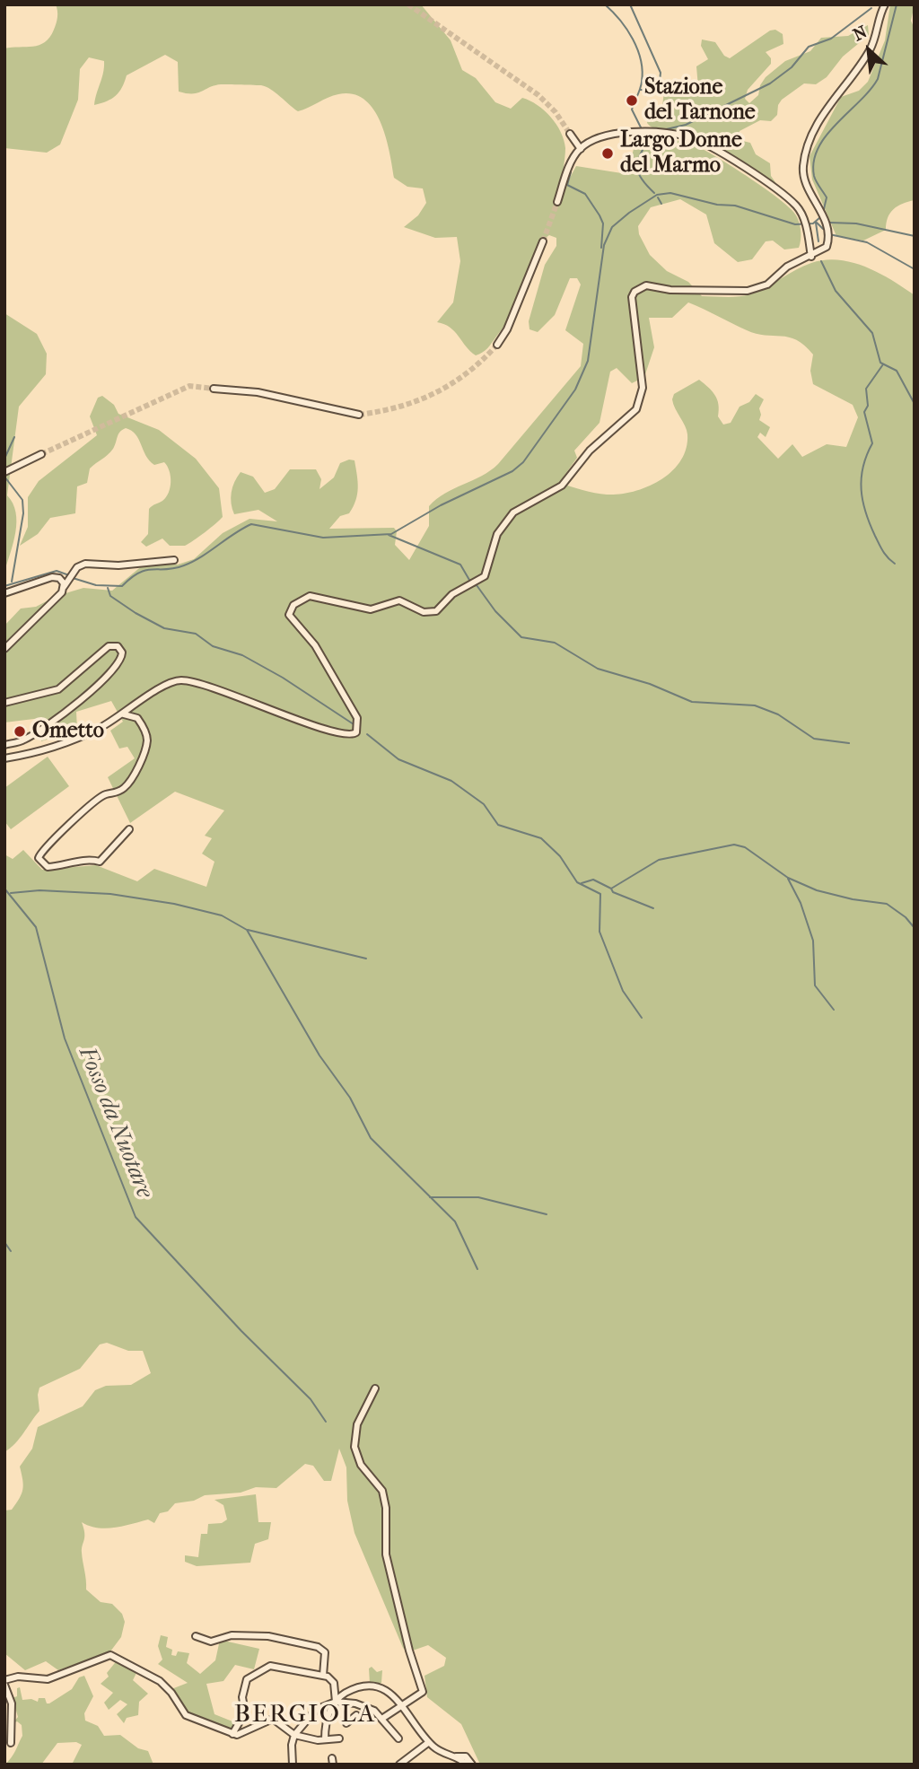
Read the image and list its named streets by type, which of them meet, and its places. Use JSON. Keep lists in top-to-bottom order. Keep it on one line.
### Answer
{"districts":["BERGIOLA"],"water":["Fosso da Nuotare"],"places":["Stazione del Tarnone","Largo Donne del Marmo","Ometto"],"north":"top left"}
